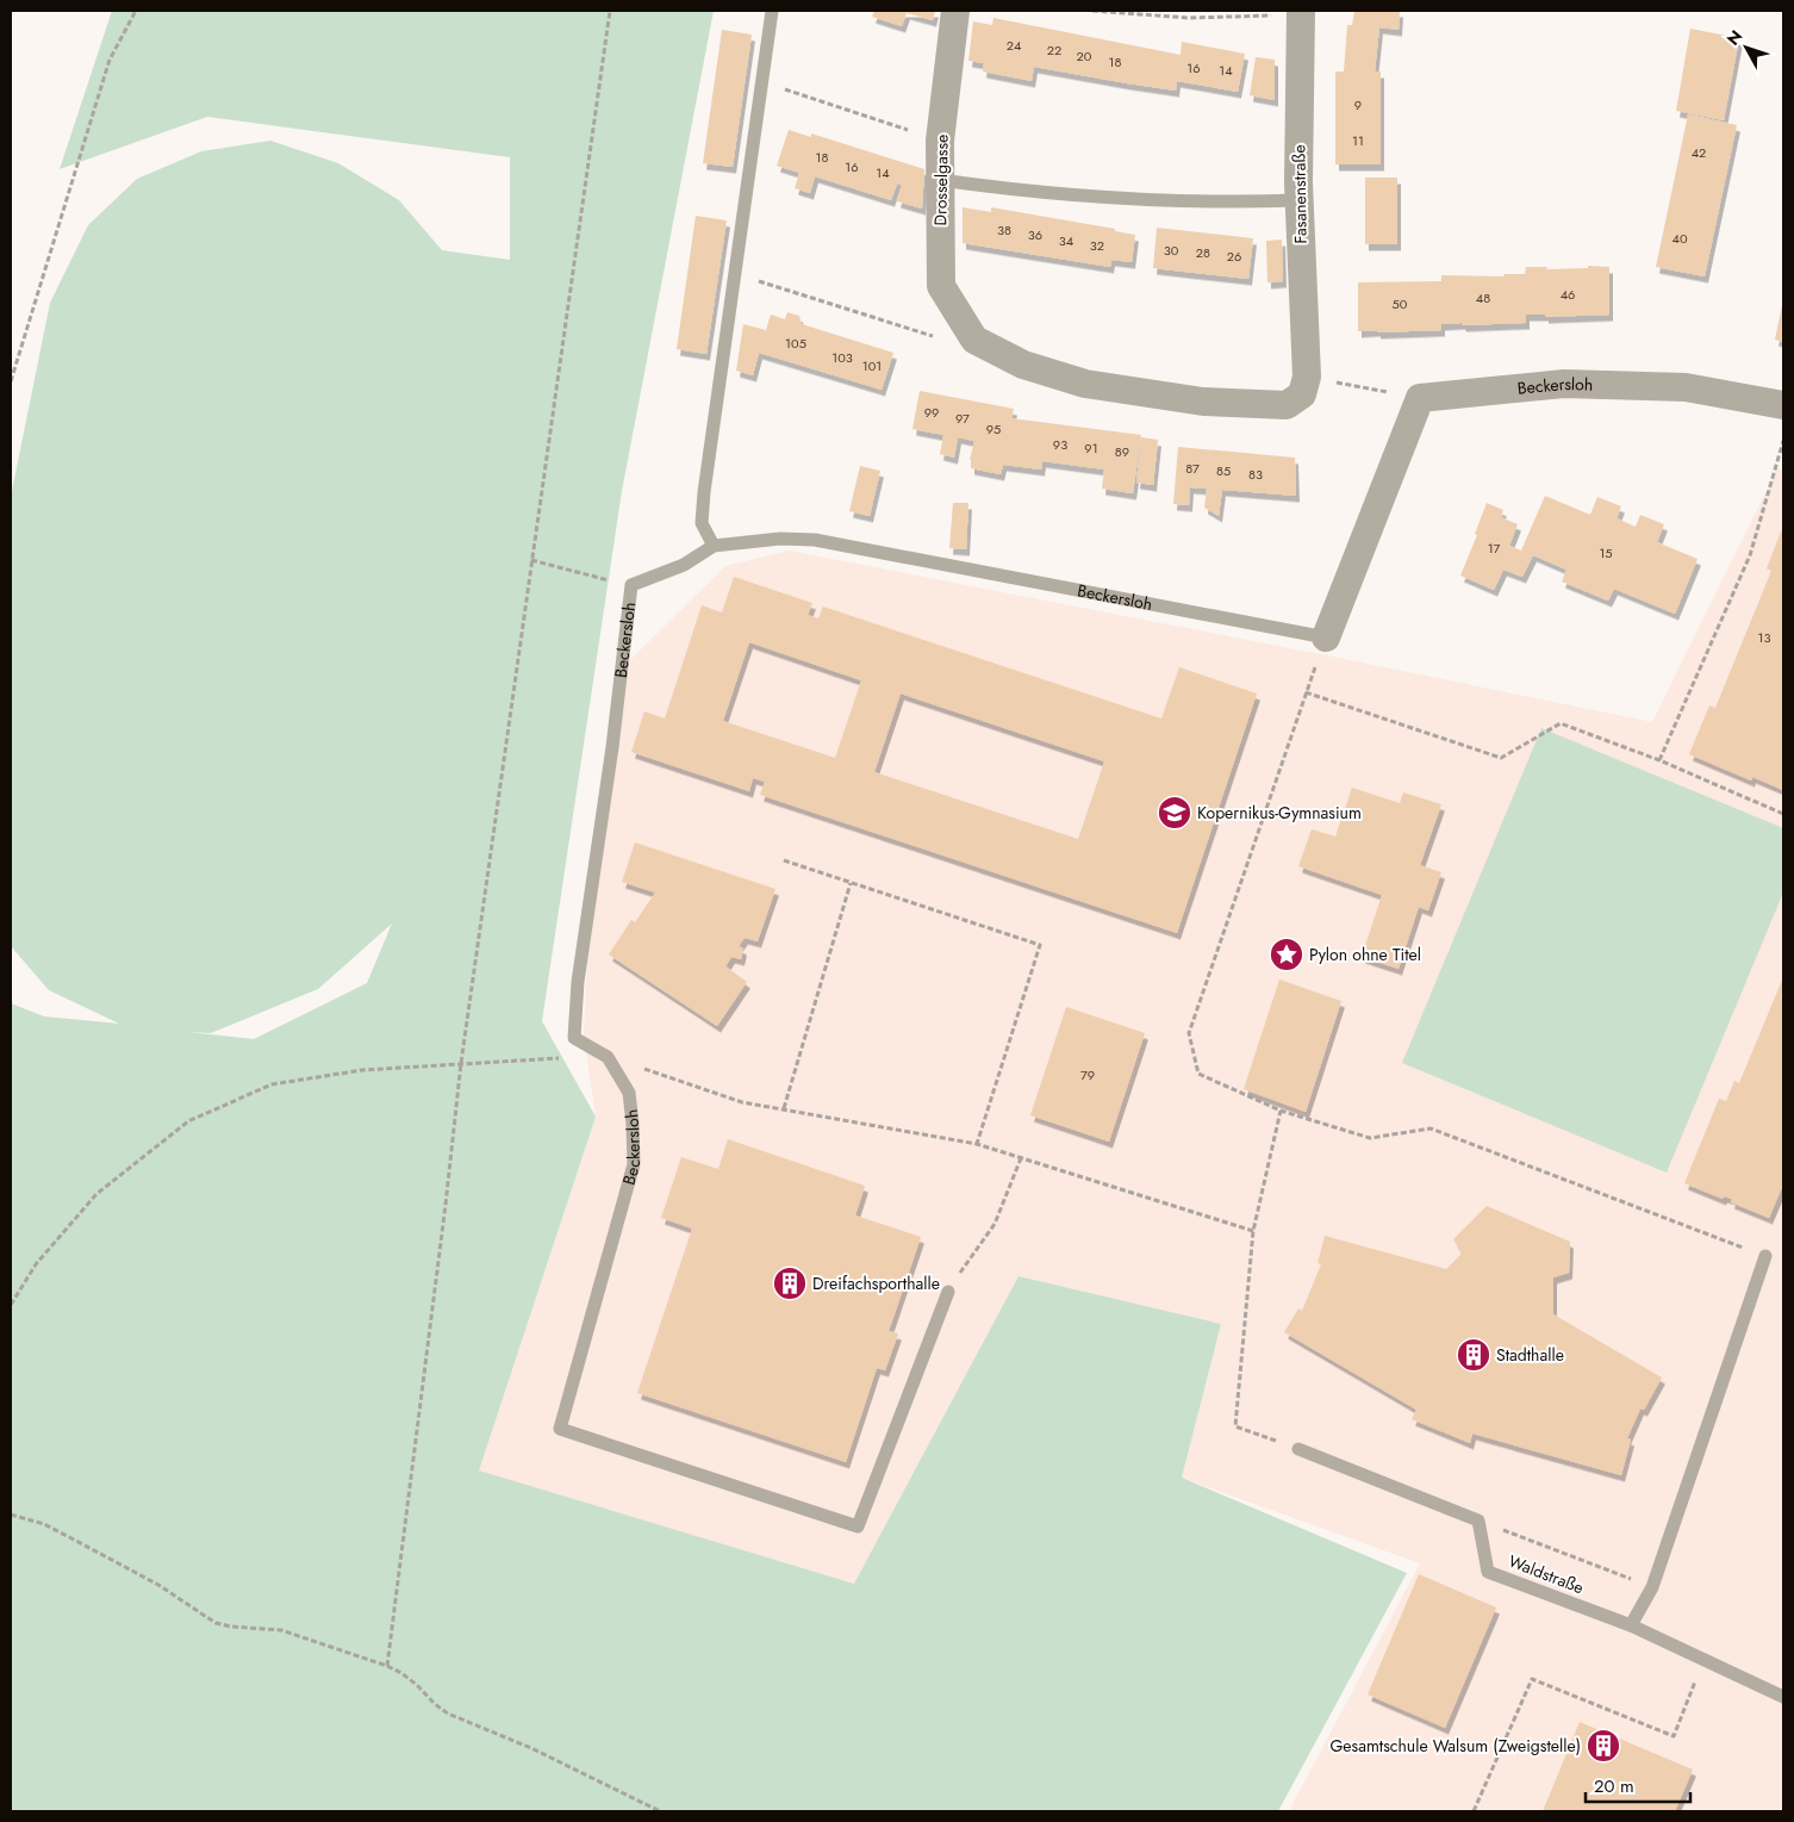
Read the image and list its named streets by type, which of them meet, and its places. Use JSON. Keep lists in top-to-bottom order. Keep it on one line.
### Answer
{"streets":{"street":["Drosselgasse","Fasanenstraße","Beckersloh"],"lane":["Waldstraße"]},"places":{"school or university":["Kopernikus-Gymnasium"],"place":["Pylon ohne Titel"],"building":["Dreifachsporthalle","Stadthalle","Gesamtschule Walsum (Zweigstelle)"]},"house_numbers":["24","22","20","18","16","14","9","11","42","18","16","14","38","36","40","34","32","30","28","26","46","48","50","105","103","101","99","97","95","93","91","89","87","85","83","17","15","13","79"],"scale_bar":"20 m","north":"top left"}
